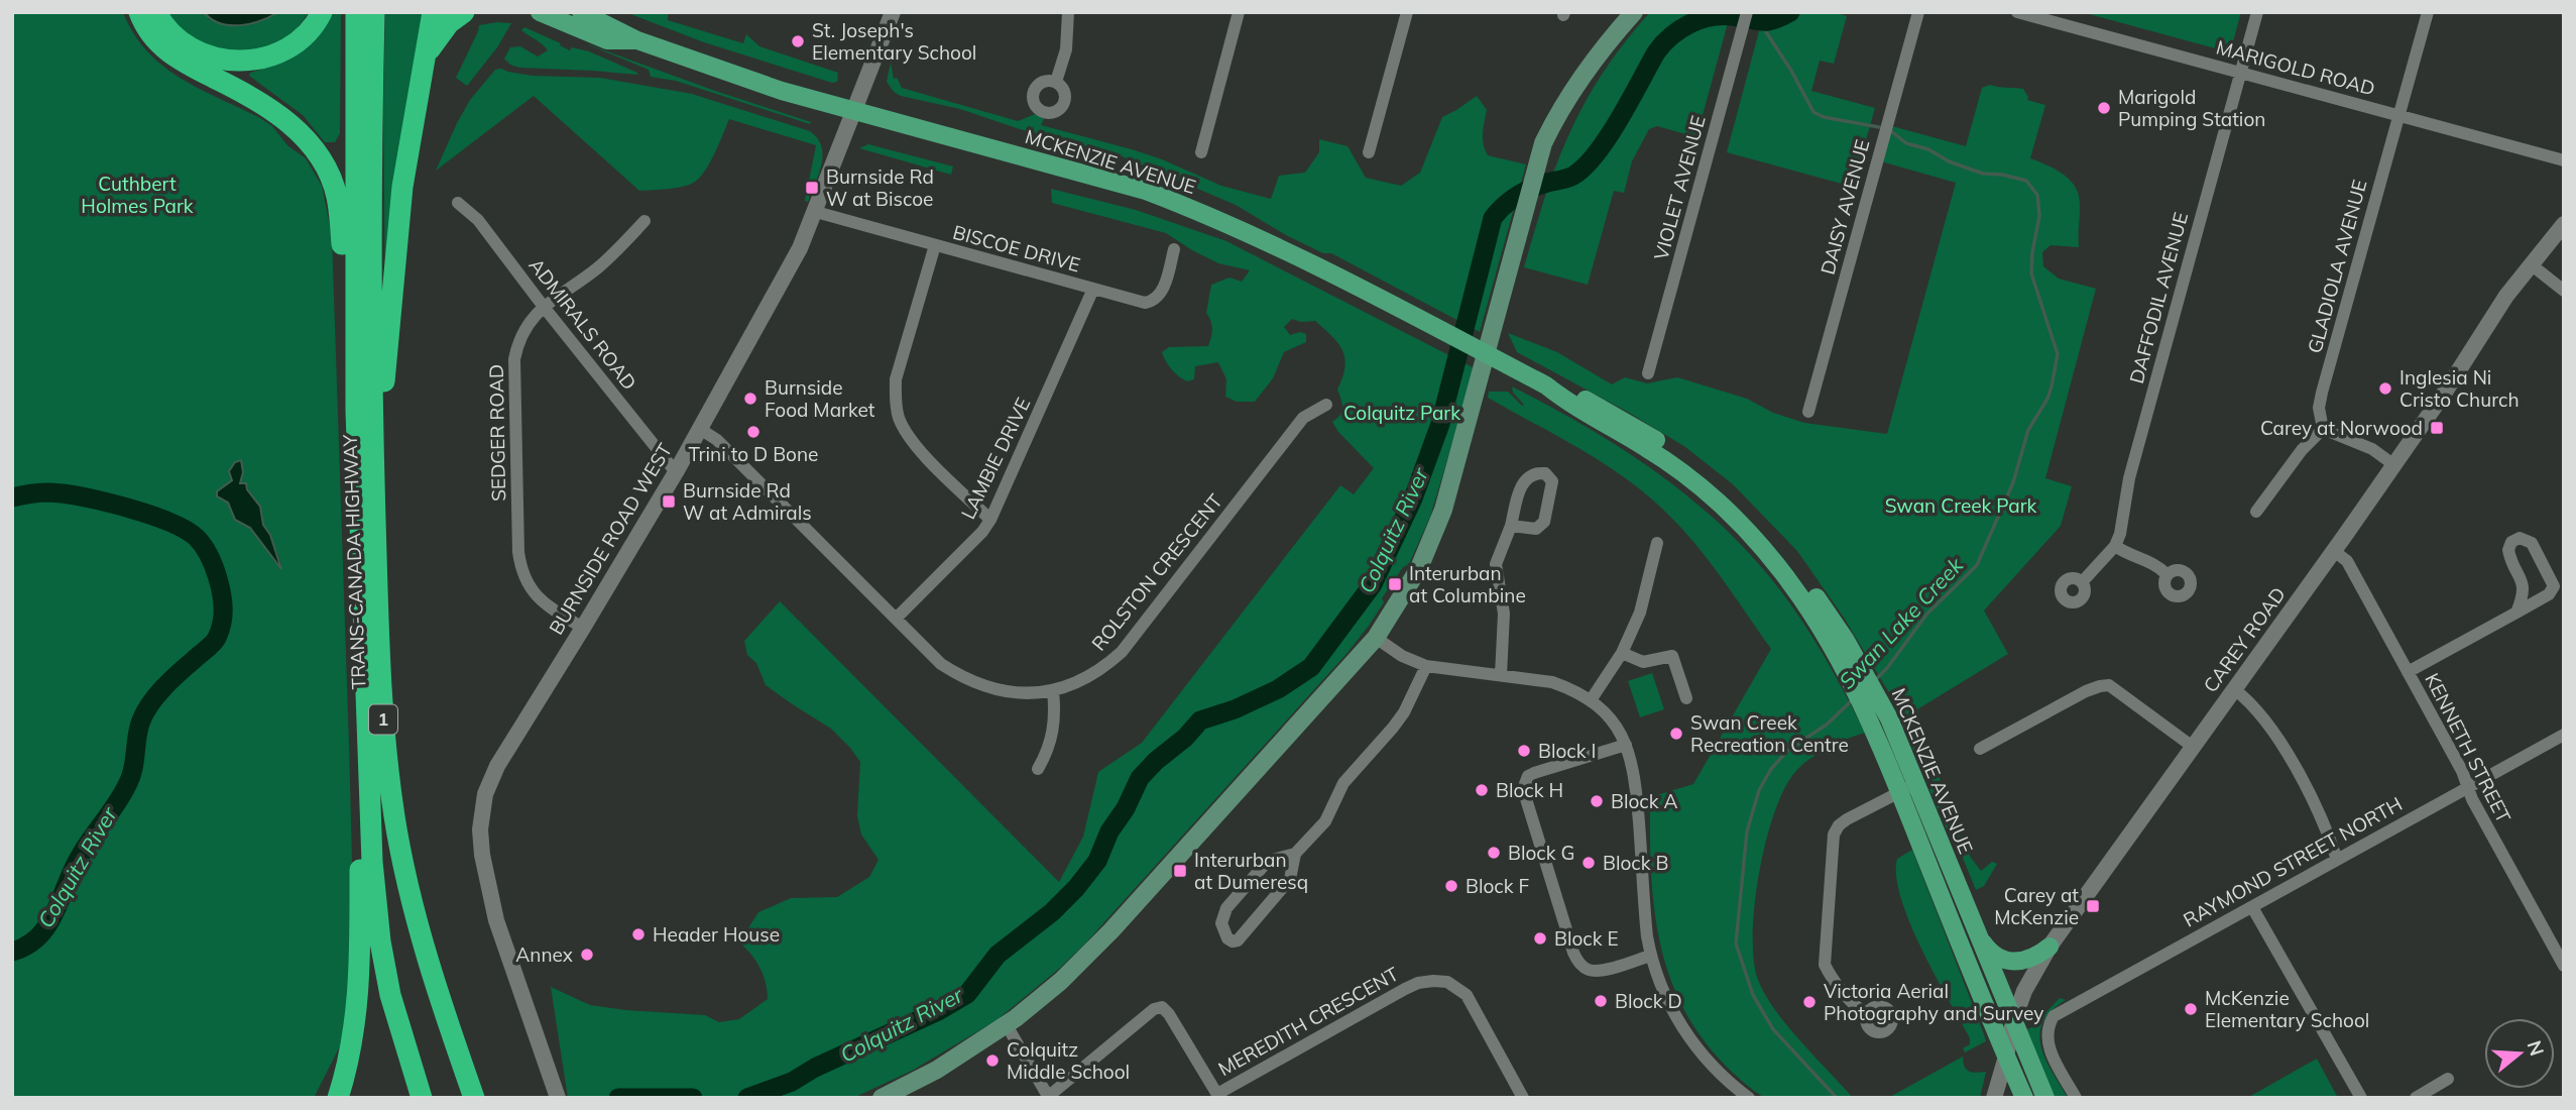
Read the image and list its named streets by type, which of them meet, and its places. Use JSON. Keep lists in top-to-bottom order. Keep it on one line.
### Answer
{"streets":{"highway":["TRANS-CANADA HIGHWAY","1"],"main road":["MCKENZIE AVENUE"],"street":["MARIGOLD ROAD","VIOLET AVENUE","DAISY AVENUE","BISCOE DRIVE","GLADIOLA AVENUE","DAFFODIL AVENUE","ADMIRALS ROAD","SEDGER ROAD","LAMBIE DRIVE","BURNSIDE ROAD WEST","ROLSTON CRESCENT","CAREY ROAD","KENNETH STREET","RAYMOND STREET NORTH","MEREDITH CRESCENT"]},"crossings":[["MARIGOLD ROAD","GLADIOLA AVENUE"],["MARIGOLD ROAD","DAFFODIL AVENUE"],["MCKENZIE AVENUE","BURNSIDE ROAD WEST"],["MCKENZIE AVENUE","CAREY ROAD"],["BISCOE DRIVE","LAMBIE DRIVE"],["BISCOE DRIVE","BURNSIDE ROAD WEST"],["ADMIRALS ROAD","SEDGER ROAD"],["ADMIRALS ROAD","BURNSIDE ROAD WEST"],["SEDGER ROAD","BURNSIDE ROAD WEST"],["LAMBIE DRIVE","ROLSTON CRESCENT"],["BURNSIDE ROAD WEST","ROLSTON CRESCENT"],["CAREY ROAD","KENNETH STREET"],["KENNETH STREET","RAYMOND STREET NORTH"]],"water":["Colquitz River","Swan Lake Creek"],"parks":["Cuthbert Holmes Park","Colquitz Park","Swan Creek Park"],"places":{"other":["St. Joseph's Elementary School","Marigold Pumping Station","Inglesia Ni Cristo Church","Burnside Food Market","Trini to D Bone","Swan Creek Recreation Centre","Block I","Block H","Block A","Block G","Block B","Block F","Header House","Block E","Annex","Block D","Victoria Aerial Photography and Survey","McKenzie Elementary School","Colquitz Middle School"],"transit":["Burnside Rd W at Biscoe","Carey at Norwood","Burnside Rd W at Admirals","Interurban at Columbine","Interurban at Dumeresq","Carey at McKenzie"]},"north":"right"}
